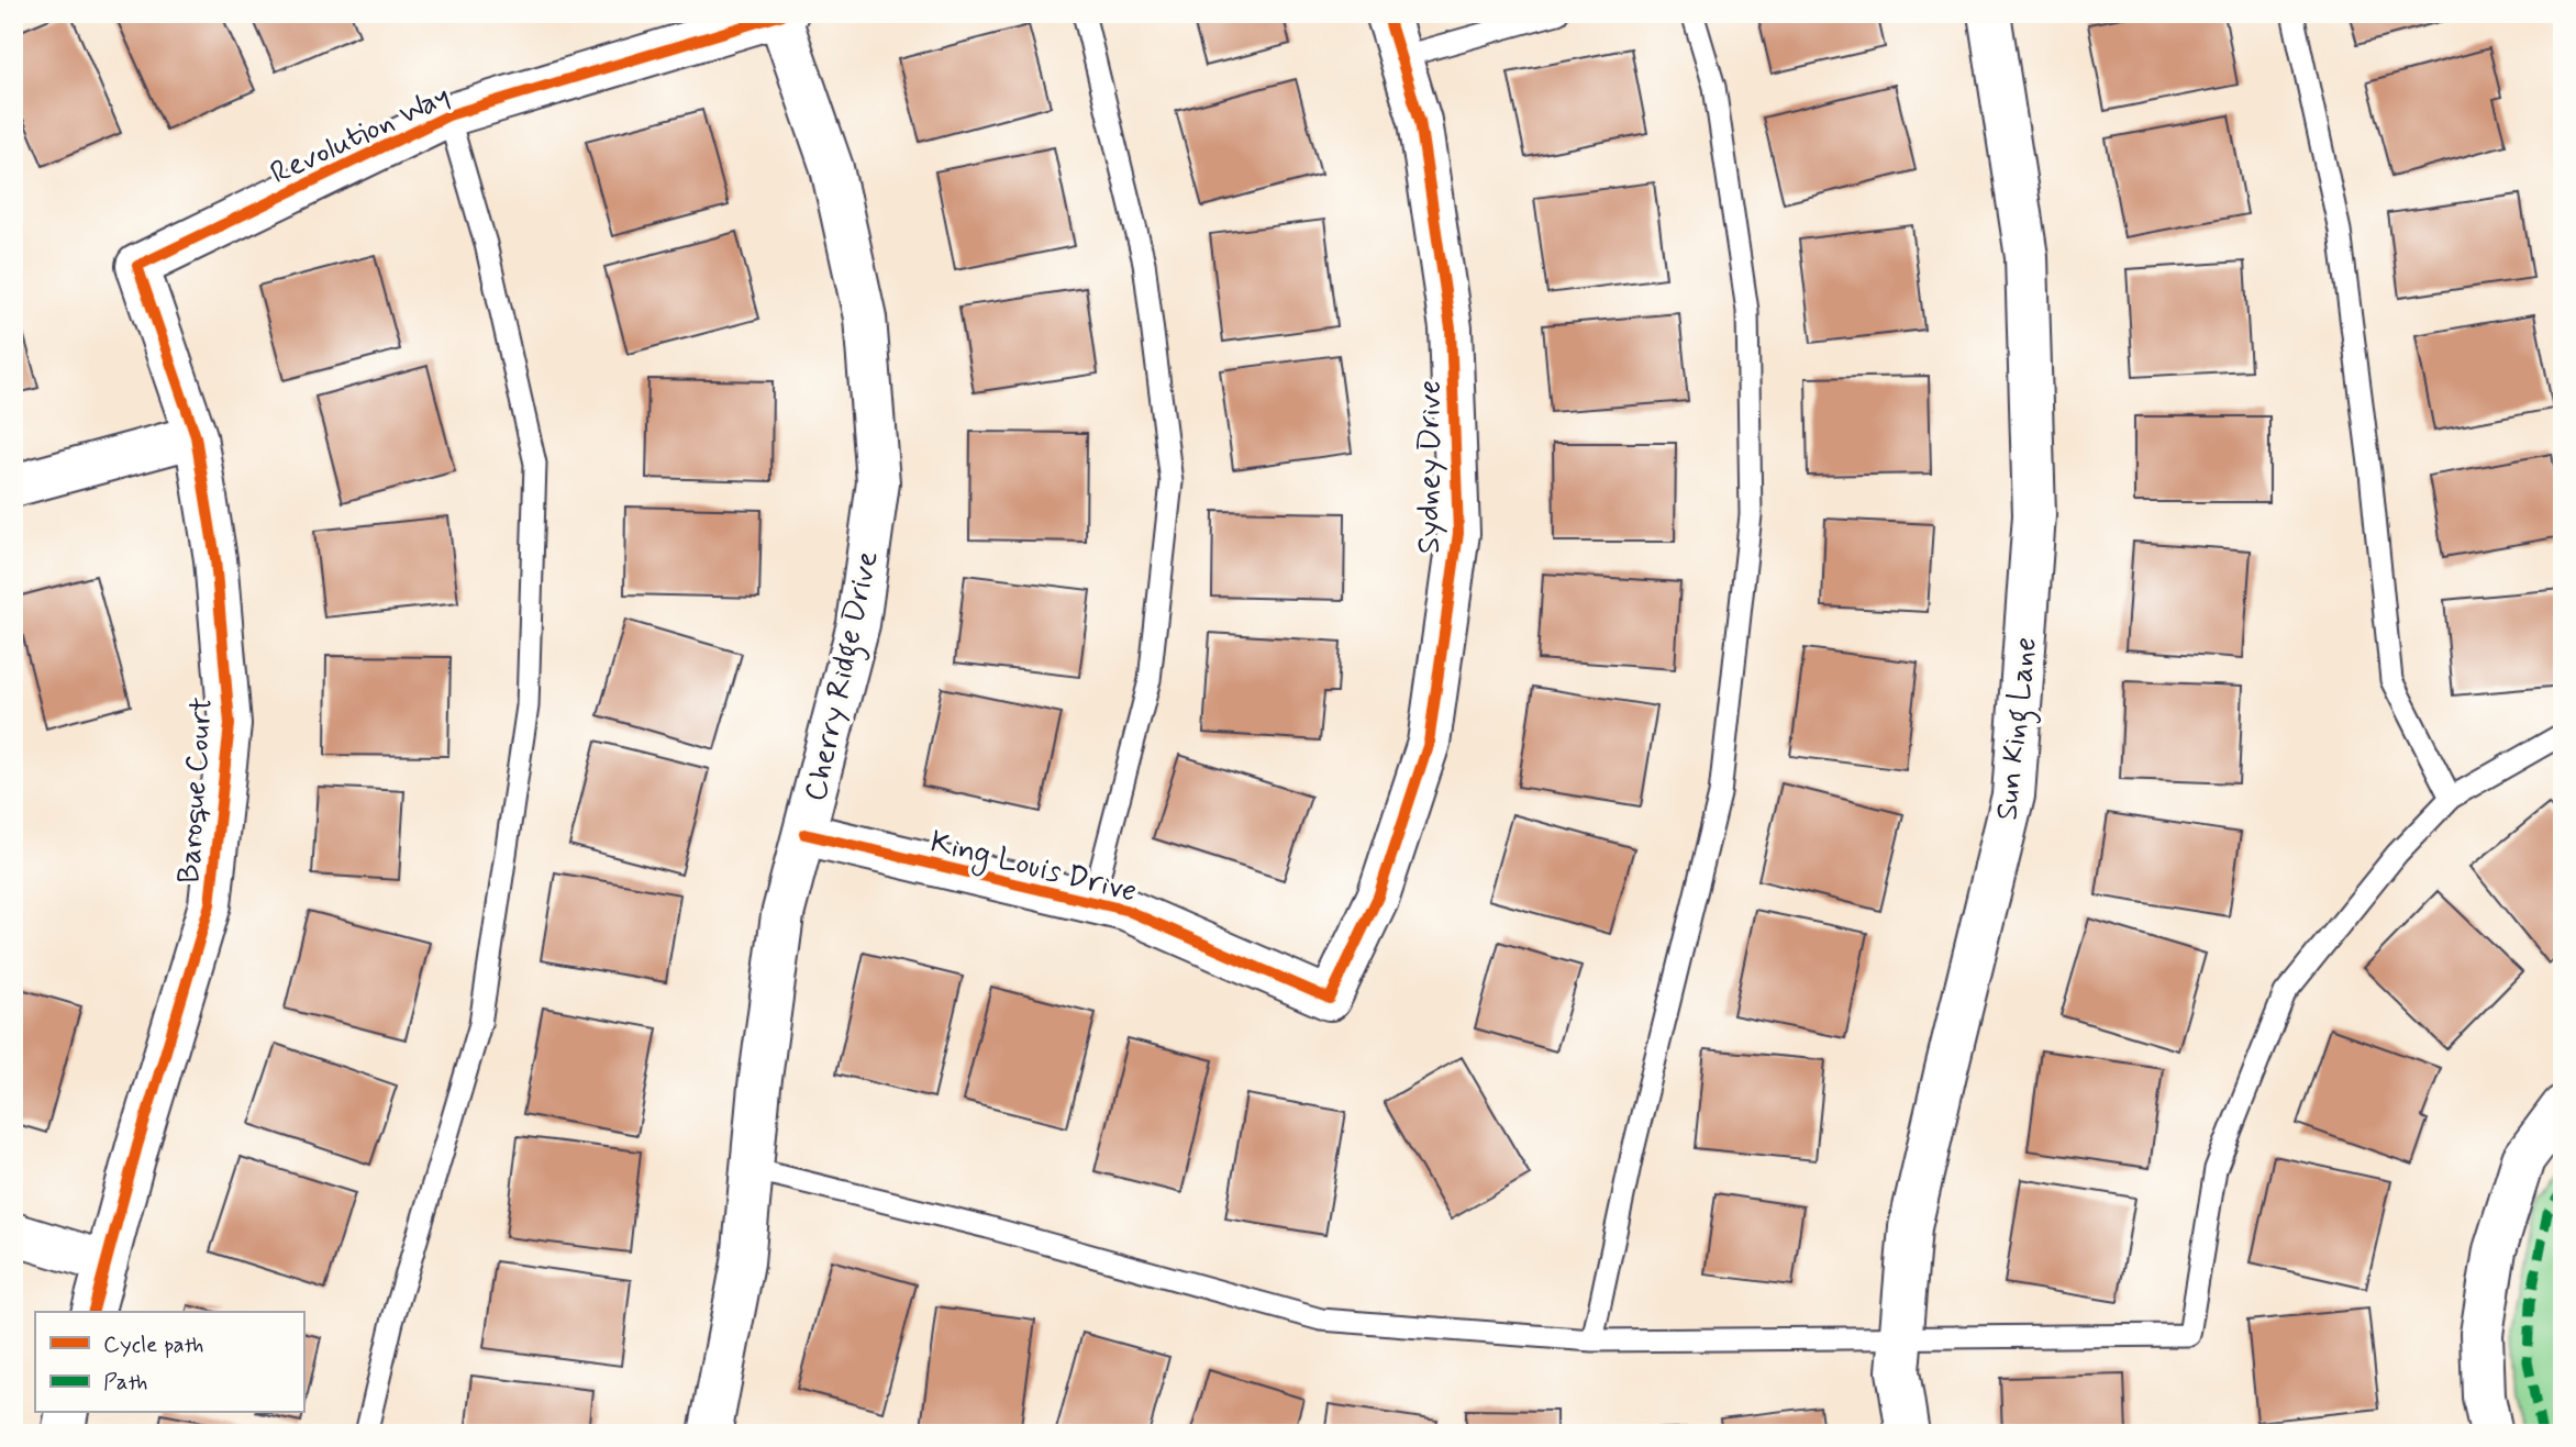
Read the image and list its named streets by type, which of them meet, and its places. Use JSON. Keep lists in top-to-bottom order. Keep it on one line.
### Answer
{"streets":{"street":["Revolution Way","Sydney Drive","Cherry Ridge Drive","Sun King Lane","Baroque Court","King Louis Drive"]},"crossings":[["Revolution Way","Cherry Ridge Drive"],["Revolution Way","Baroque Court"],["Sydney Drive","King Louis Drive"],["Cherry Ridge Drive","King Louis Drive"]],"legend":["Cycle path","Path"]}
